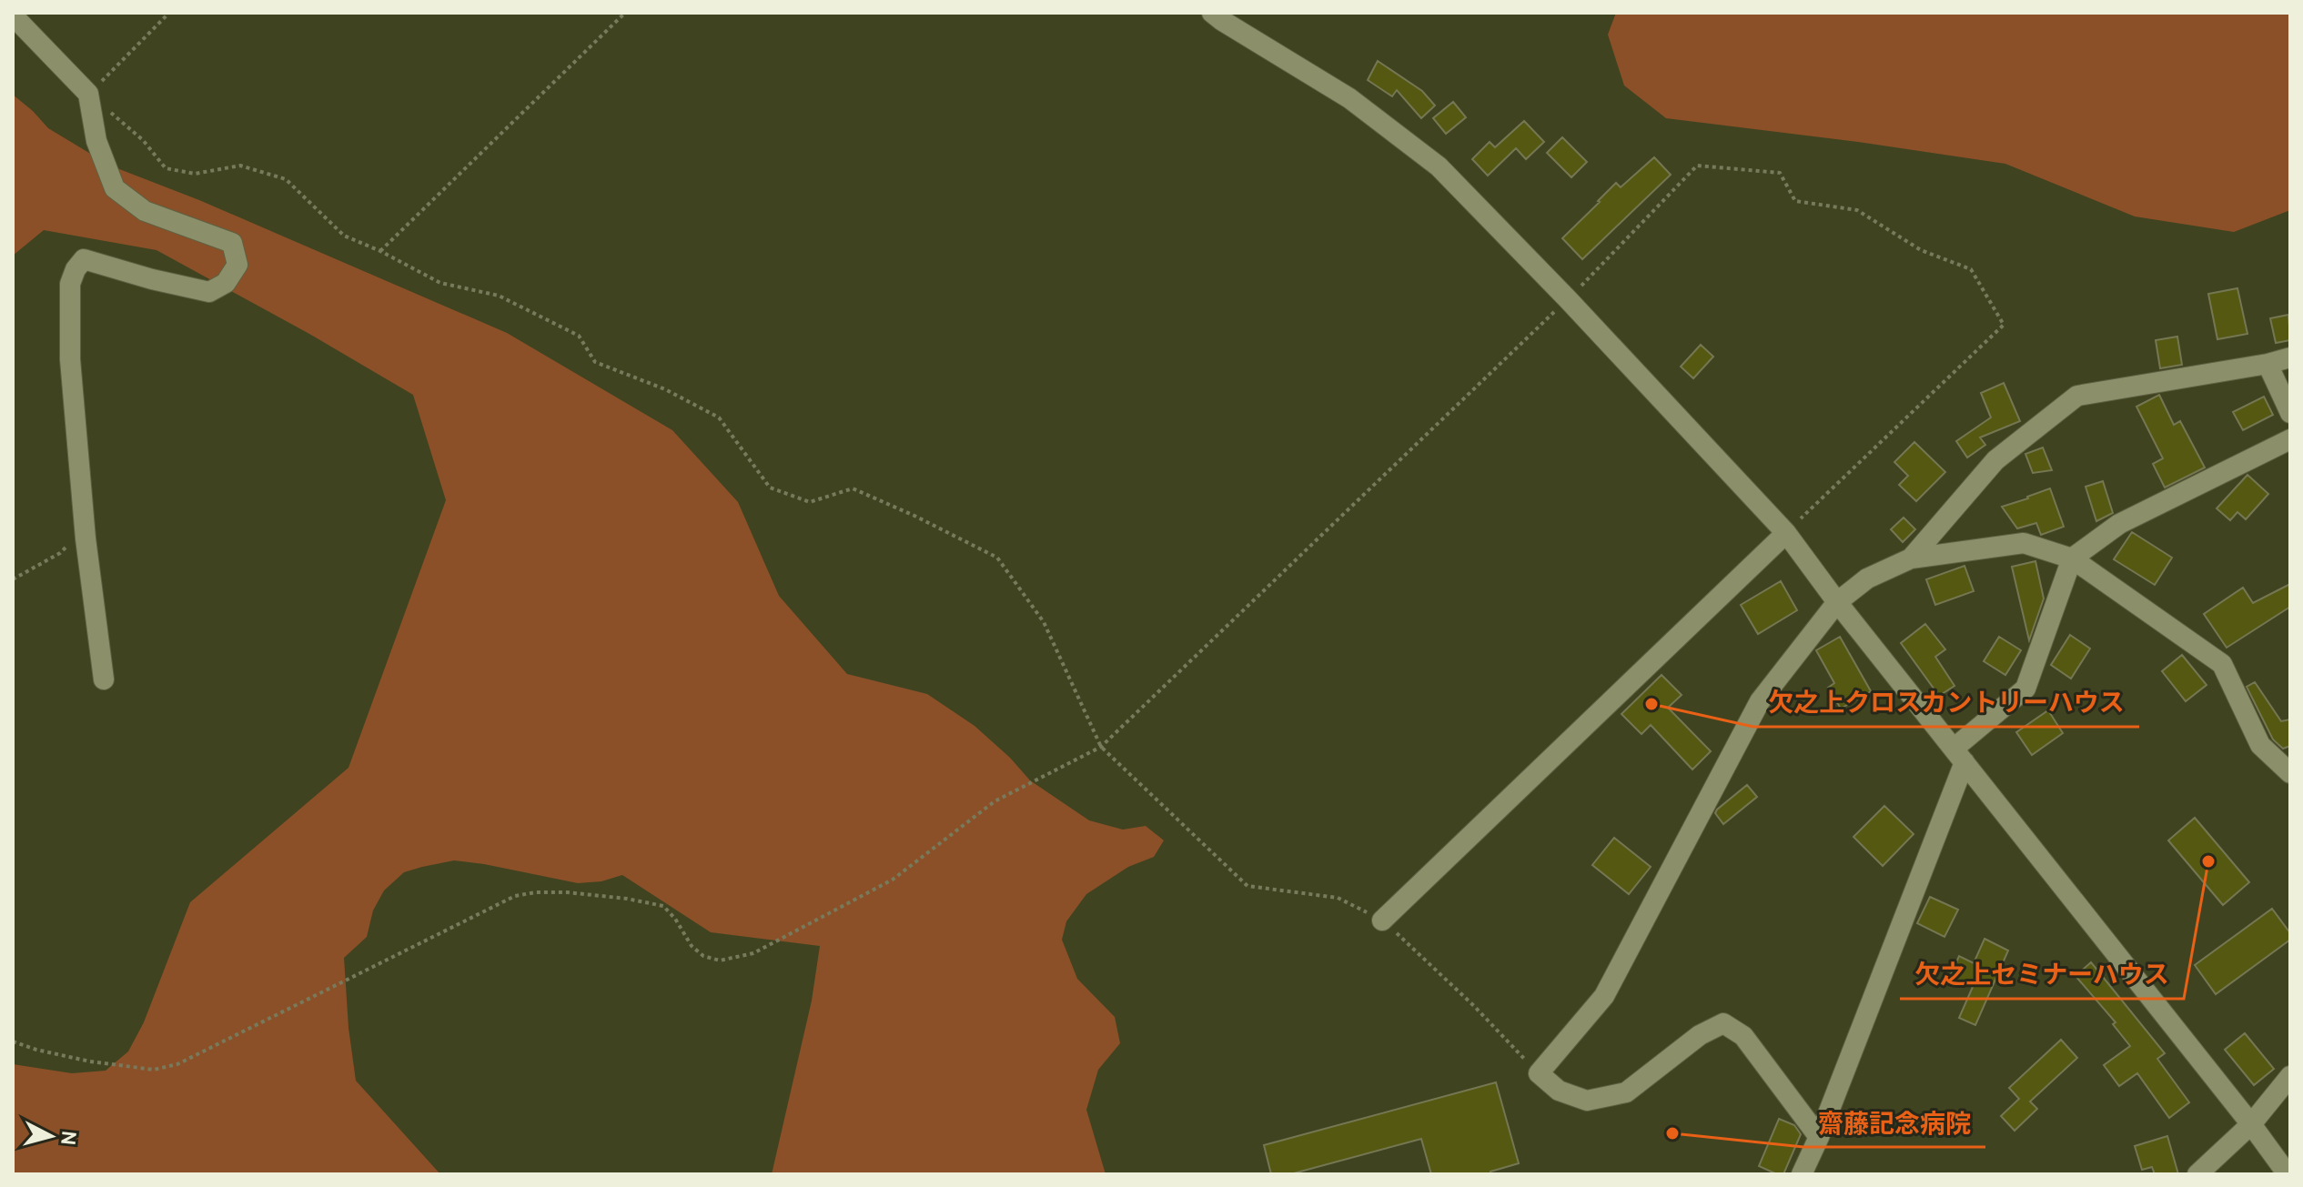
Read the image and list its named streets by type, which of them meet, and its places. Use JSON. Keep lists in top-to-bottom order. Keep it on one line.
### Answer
{"places":["欠之上クロスカントリーハウス","欠之上セミナーハウス","齋藤記念病院"],"north":"right"}
